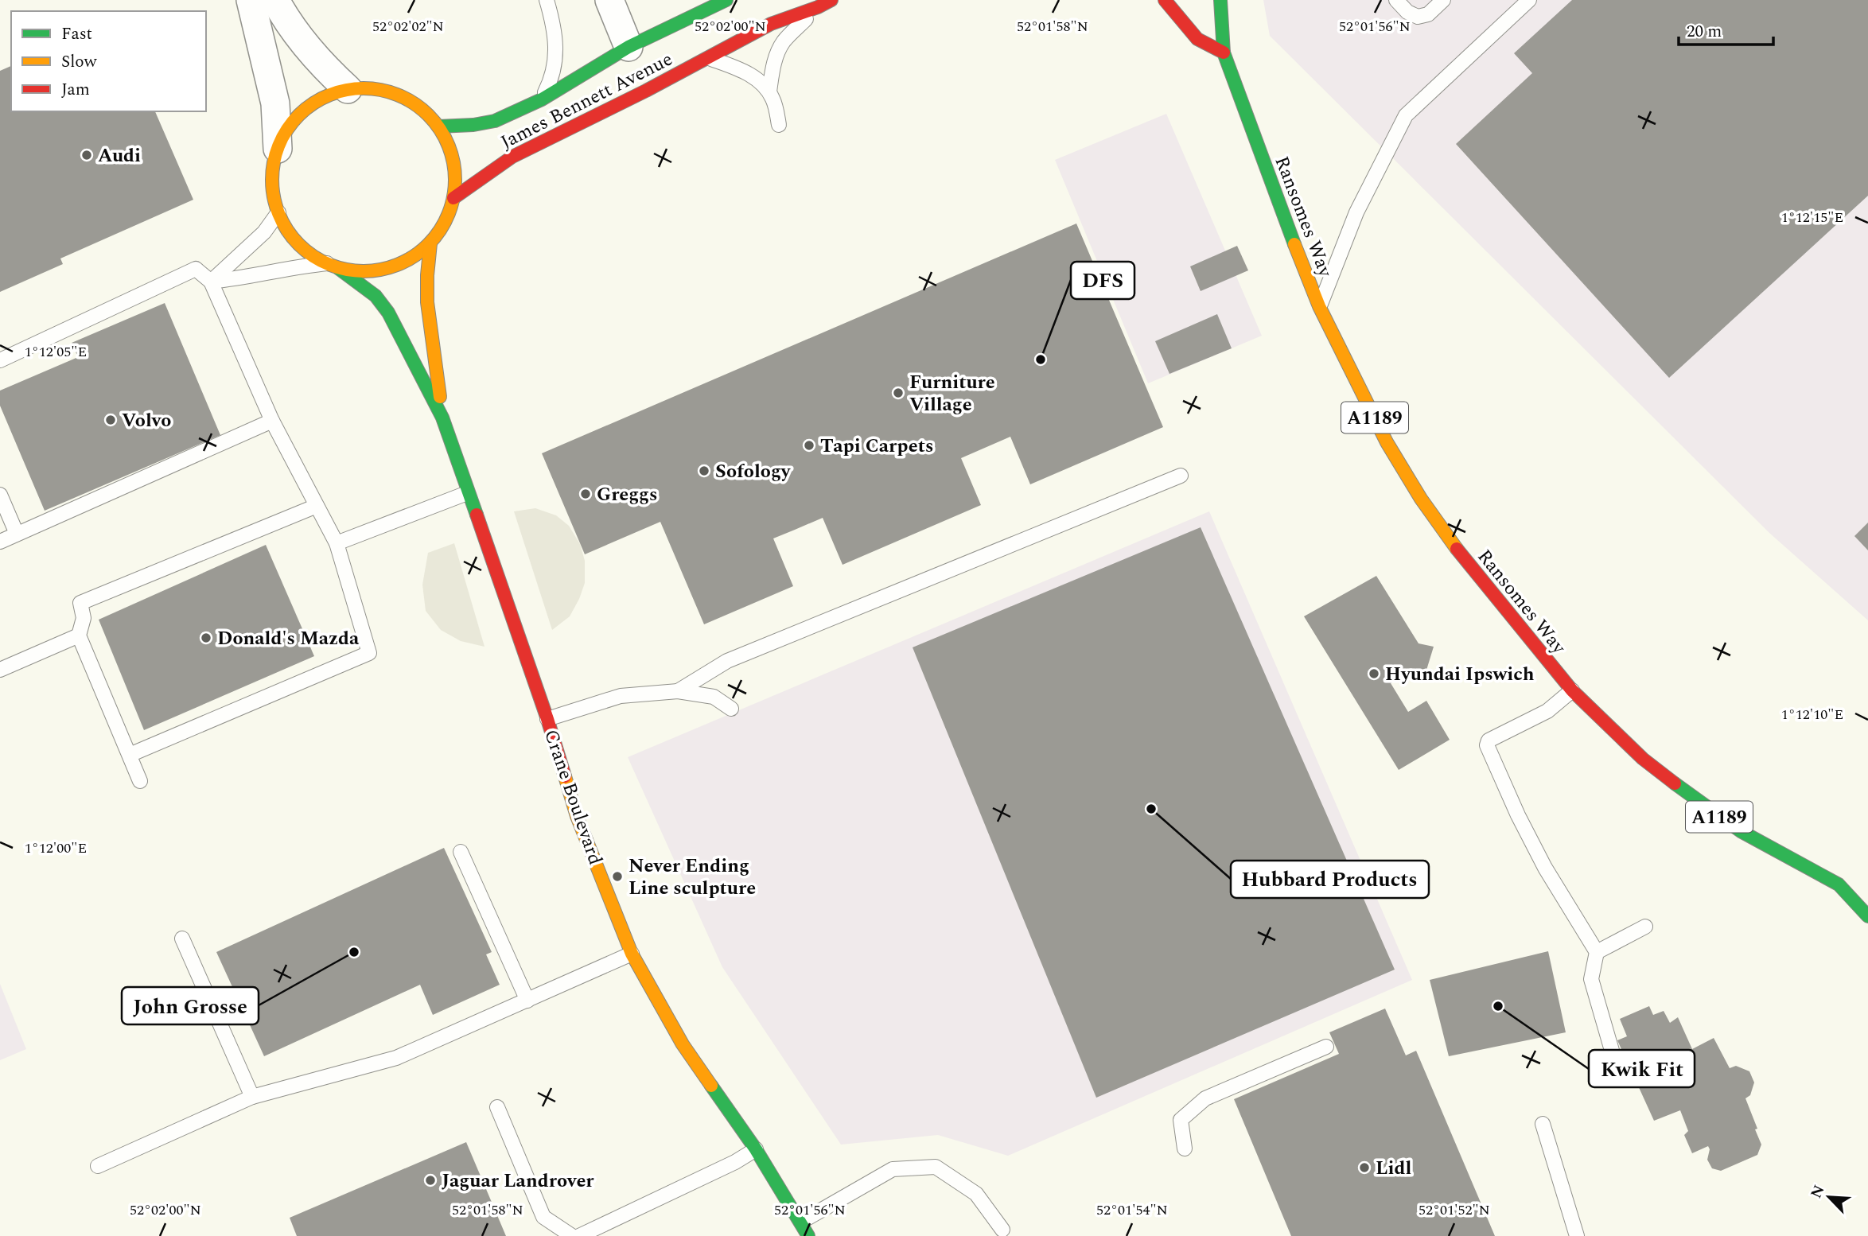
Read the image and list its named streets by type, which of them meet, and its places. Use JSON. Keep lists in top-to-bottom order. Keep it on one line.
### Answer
{"streets":{"street":["James Bennett Avenue","Ransomes Way","A1189","Crane Boulevard"]},"crossings":[["James Bennett Avenue","Crane Boulevard"]],"places":["Audi","DFS","Furniture Village","Volvo","Tapi Carpets","Sofology","Greggs","Donald's Mazda","Hyundai Ipswich","Hubbard Products","Never Ending Line sculpture","John Grosse","Kwik Fit","Lidl","Jaguar Landrover"],"legend":["Fast","Slow","Jam"],"scale_bar":"20 m","north":"top left","coordinates":["52°02'02\"N","52°02'00\"N","52°01'58\"N","52°01'56\"N","1°12'15\"E","1°12'05\"E","1°12'10\"E","1°12'00\"E","52°01'54\"N","52°01'52\"N"]}
